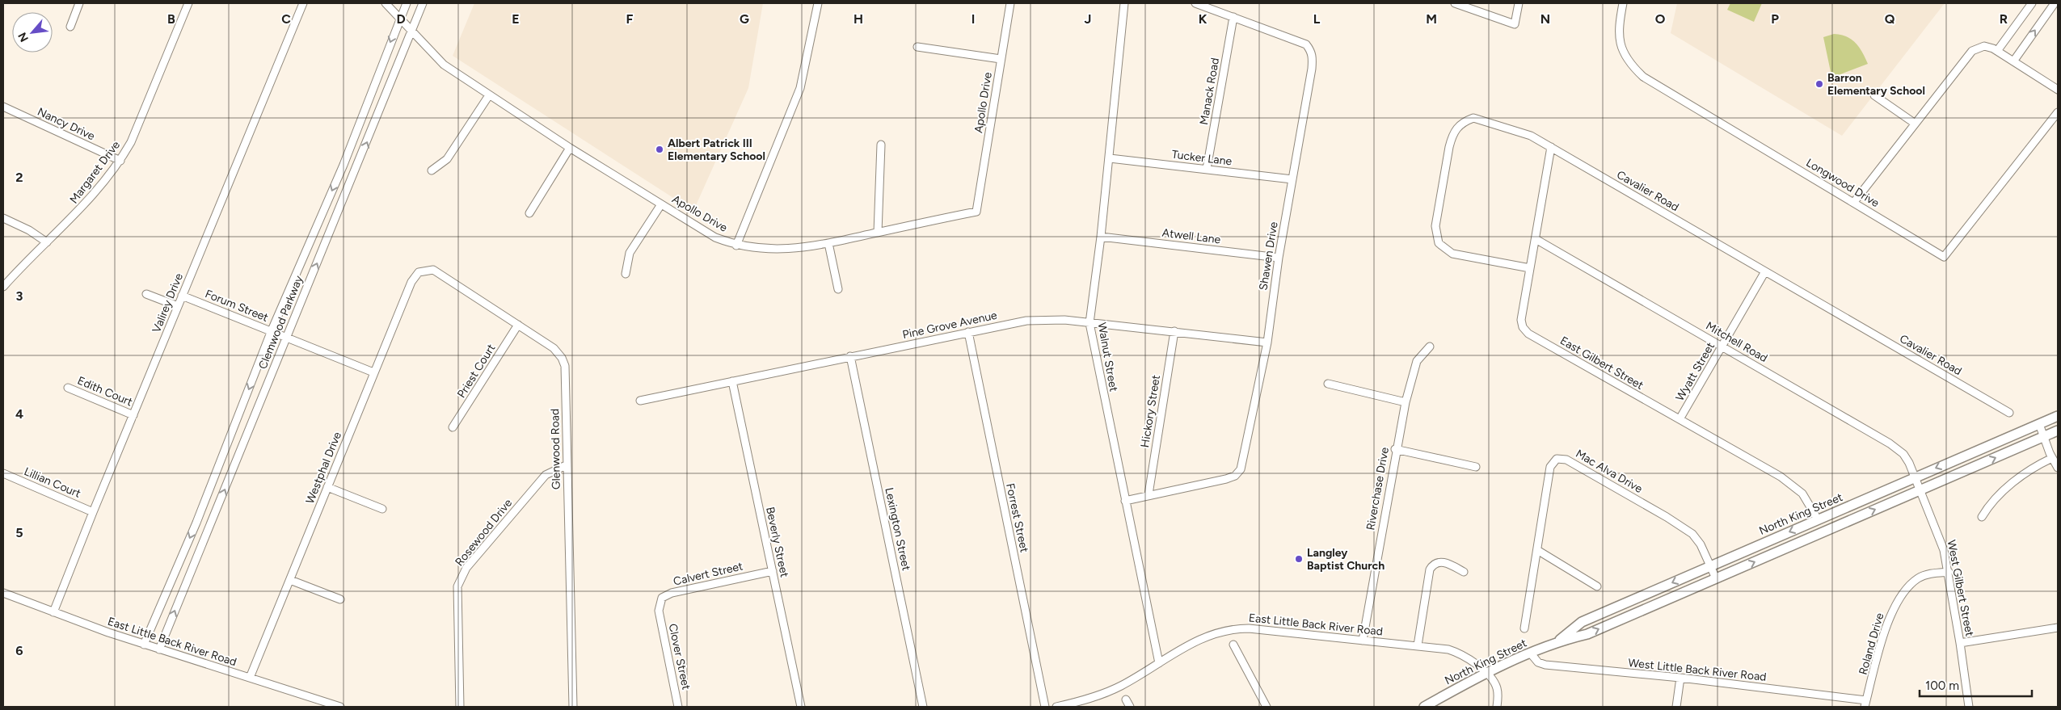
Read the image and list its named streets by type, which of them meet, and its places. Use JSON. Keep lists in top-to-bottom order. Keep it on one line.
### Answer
{"streets":{"main road":["North King Street"],"street":["Manack Road","Apollo Drive","Nancy Drive","Tucker Lane","Margaret Drive","Longwood Drive","Cavalier Road","Atwell Lane","Shawen Drive","Valirey Drive","Forum Street","Clemwood Parkway","Pine Grove Avenue","Mitchell Road","Walnut Street","East Gilbert Street","Priest Court","Wyatt Street","Edith Court","Hickory Street","Glenwood Road","Westphal Drive","Mac Alva Drive","Lillian Court","Riverchase Drive","Forrest Street","Lexington Street","Rosewood Drive","Beverly Street","Calvert Street","West Gilbert Street","East Little Back River Road","Roland Drive","Clover Street","West Little Back River Road"]},"crossings":[["Manack Road","Tucker Lane"],["Manack Road","Shawen Drive"],["Apollo Drive","Clemwood Parkway"],["Nancy Drive","Margaret Drive"],["Tucker Lane","Shawen Drive"],["Tucker Lane","Walnut Street"],["Cavalier Road","East Gilbert Street"],["Cavalier Road","Wyatt Street"],["Atwell Lane","Shawen Drive"],["Atwell Lane","Walnut Street"],["Shawen Drive","Pine Grove Avenue"],["Shawen Drive","Walnut Street"],["Shawen Drive","Hickory Street"],["Valirey Drive","Forum Street"],["Valirey Drive","Edith Court"],["Valirey Drive","Lillian Court"],["Valirey Drive","East Little Back River Road"],["Forum Street","Clemwood Parkway"],["Forum Street","Westphal Drive"],["Clemwood Parkway","East Little Back River Road"],["Pine Grove Avenue","Walnut Street"],["Pine Grove Avenue","Hickory Street"],["Pine Grove Avenue","Forrest Street"],["Pine Grove Avenue","Lexington Street"],["Pine Grove Avenue","Beverly Street"],["Mitchell Road","East Gilbert Street"],["Mitchell Road","Wyatt Street"],["Mitchell Road","North King Street"],["Mitchell Road","West Gilbert Street"],["Walnut Street","East Little Back River Road"],["East Gilbert Street","Wyatt Street"],["East Gilbert Street","North King Street"],["Priest Court","Glenwood Road"],["Glenwood Road","Westphal Drive"],["Glenwood Road","Rosewood Drive"],["Westphal Drive","East Little Back River Road"],["Mac Alva Drive","North King Street"],["Riverchase Drive","East Little Back River Road"],["North King Street","West Gilbert Street"],["North King Street","East Little Back River Road"],["North King Street","West Little Back River Road"],["Beverly Street","Calvert Street"],["Calvert Street","Clover Street"],["West Gilbert Street","Roland Drive"],["Roland Drive","West Little Back River Road"]],"places":["Barron Elementary School","Albert Patrick III Elementary School","Langley Baptist Church"],"scale_bar":"100 m","north":"bottom left","grid":{"columns":["B","C","D","E","F","G","H","I","J","K","L","M","N","O","P","Q","R"],"rows":["2","3","4","5","6"]}}
